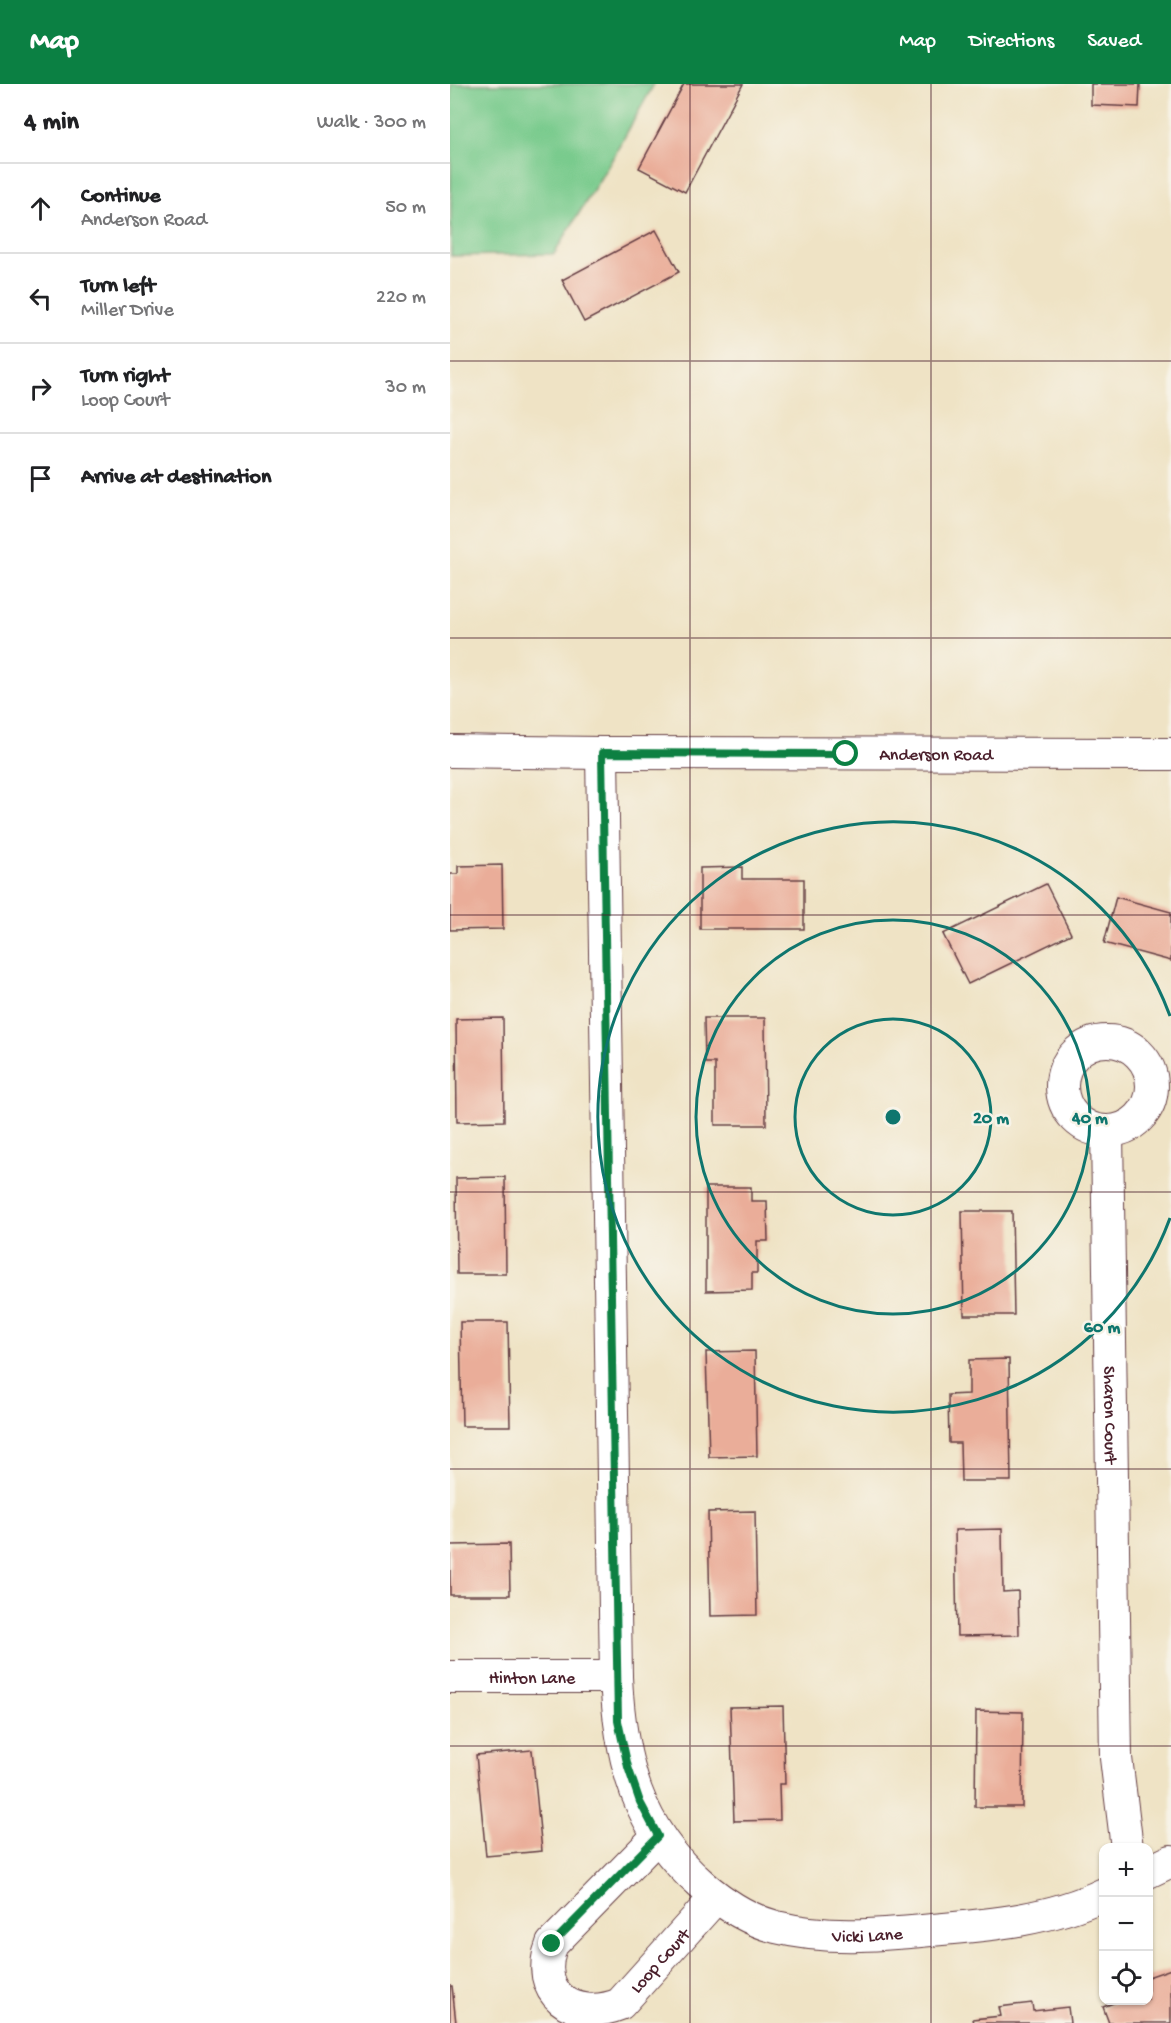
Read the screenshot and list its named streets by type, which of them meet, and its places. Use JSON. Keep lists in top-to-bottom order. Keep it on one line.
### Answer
{"streets":{"street":["Anderson Road","Sharon Court","Hinton Lane","Vicki Lane","Loop Court"]},"crossings":[["Anderson Road","Vicki Lane"],["Hinton Lane","Vicki Lane"],["Vicki Lane","Loop Court"]],"page":{"header":"Map","nav":["Map","Directions","Saved"],"heading":["4 min","Walk · 300 m"],"list":[["Continue","Anderson Road","50 m"],["Turn left","Miller Drive","220 m"],["Turn right","Loop Court","30 m"],"Arrive at destination"],"map_buttons":["+","−"]},"rings":["20 m","40 m","60 m"]}
